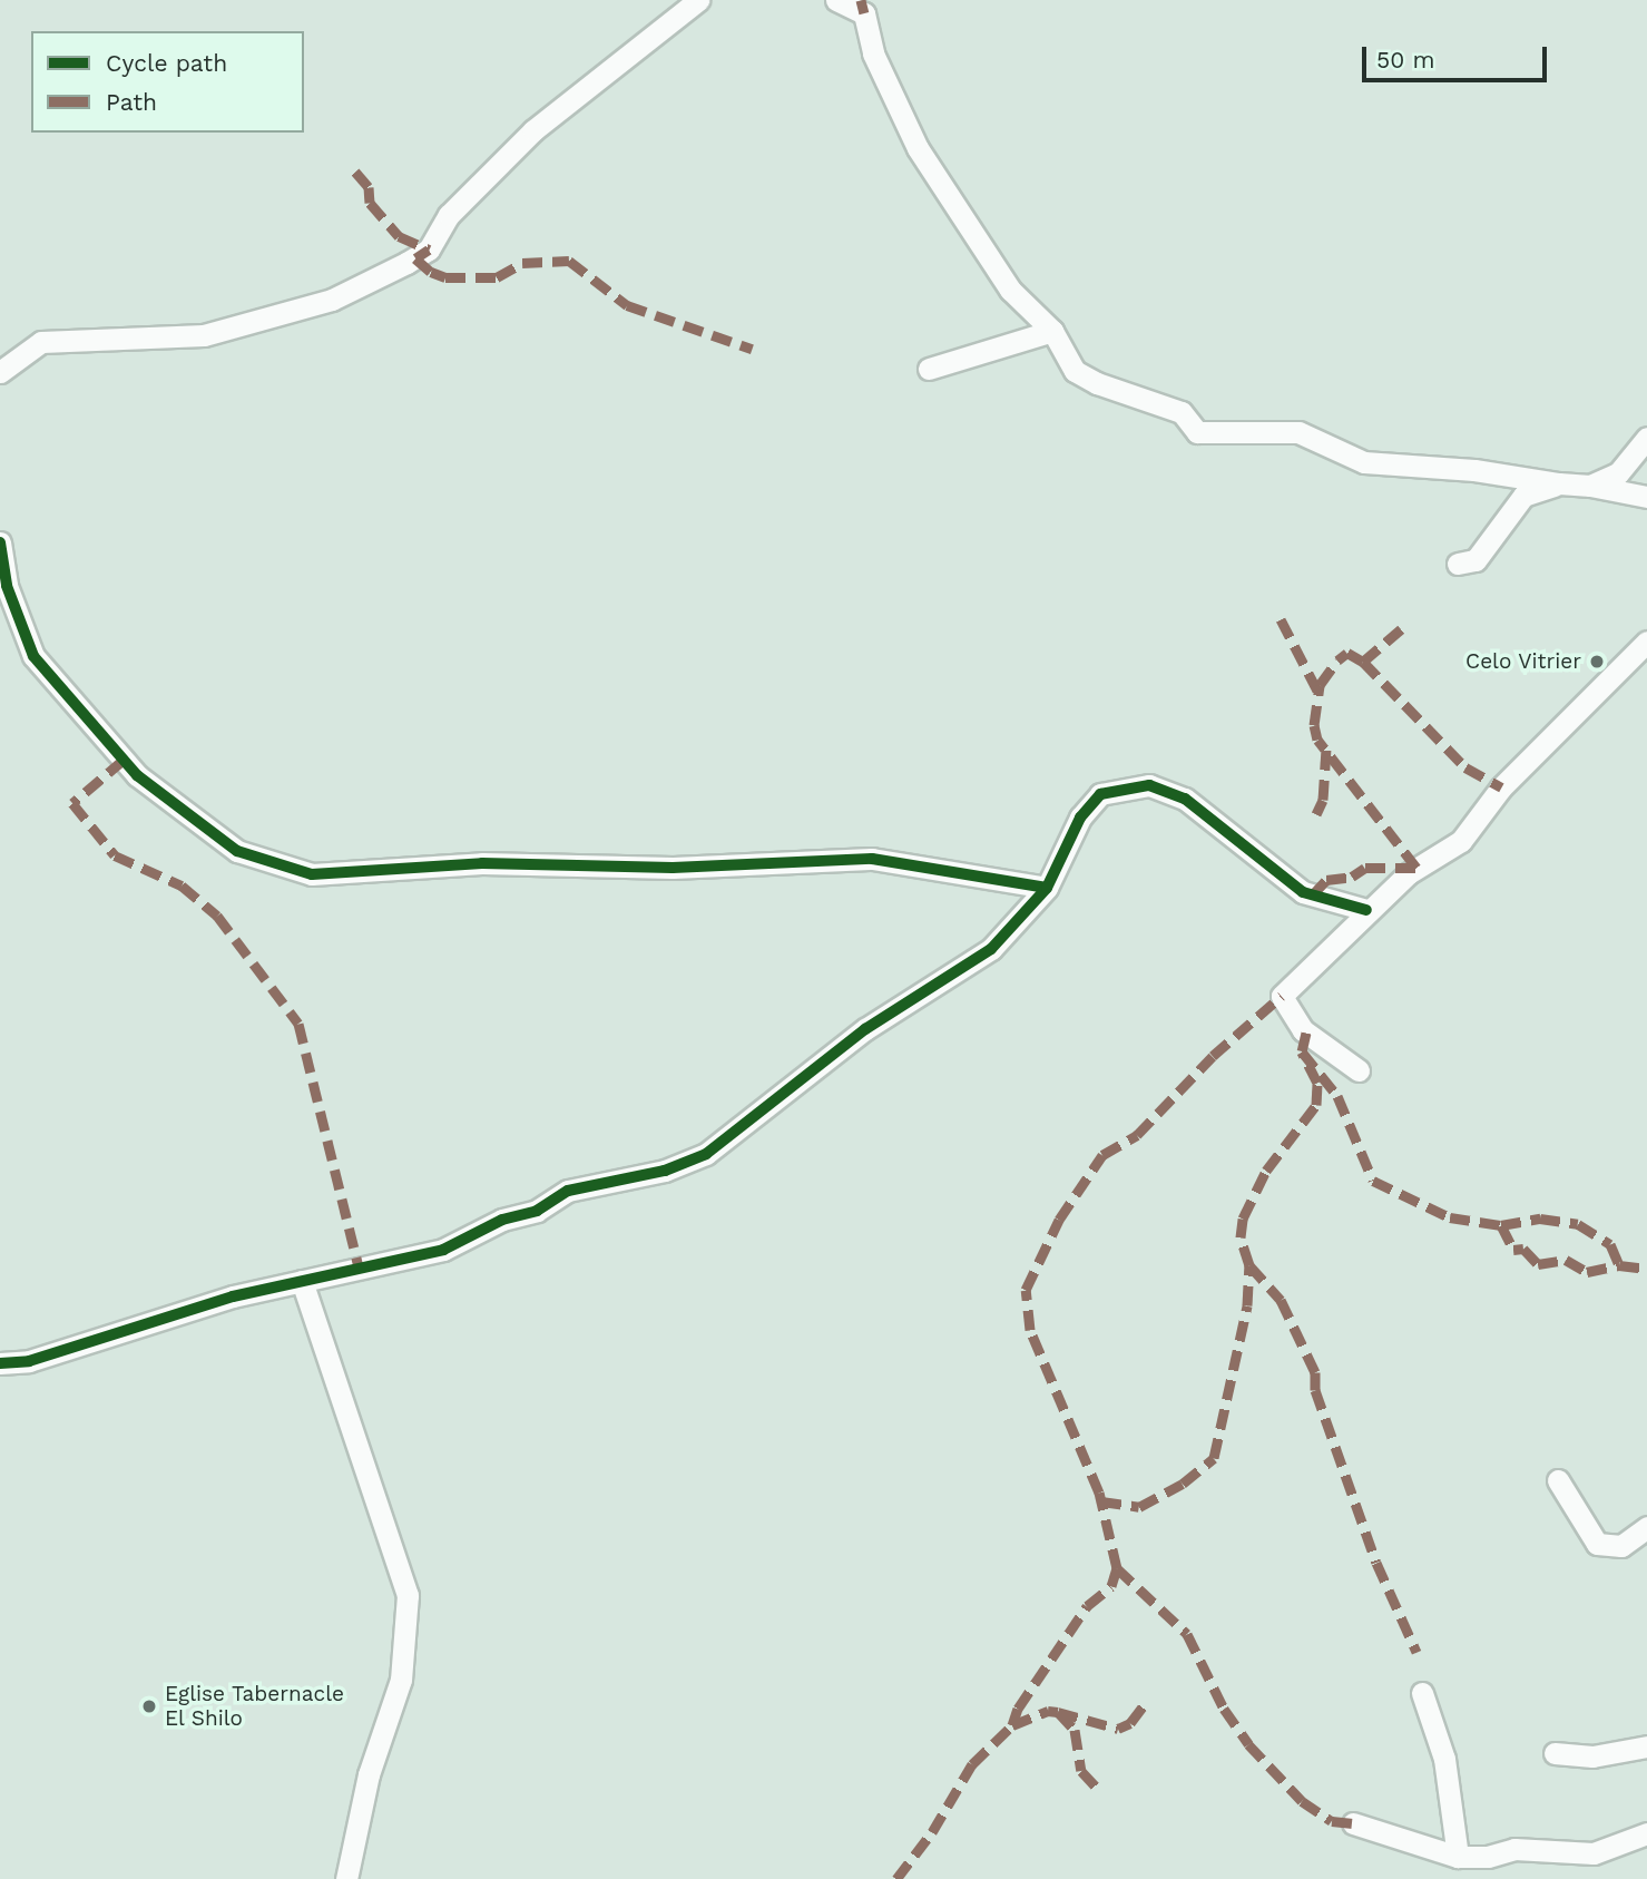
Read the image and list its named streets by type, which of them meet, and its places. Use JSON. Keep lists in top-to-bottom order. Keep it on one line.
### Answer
{"places":["Celo Vitrier","Eglise Tabernacle El Shilo"],"legend":["Cycle path","Path"],"scale_bar":"50 m"}
